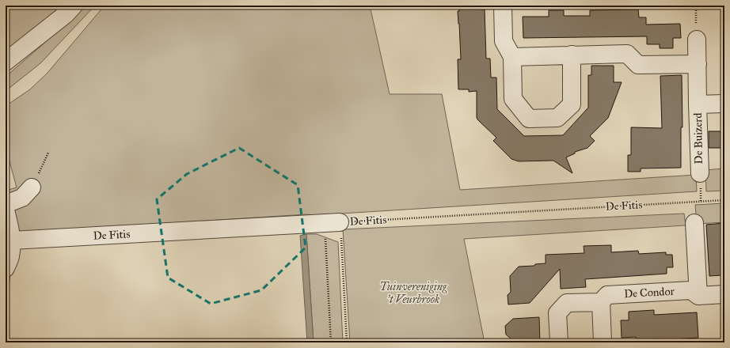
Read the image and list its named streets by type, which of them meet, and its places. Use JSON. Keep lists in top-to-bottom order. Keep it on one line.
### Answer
{"streets":{"street":["De Buizerd","De Fitis","De Condor"]},"parks":["Tuinvereniging 't Veurbrook"]}
